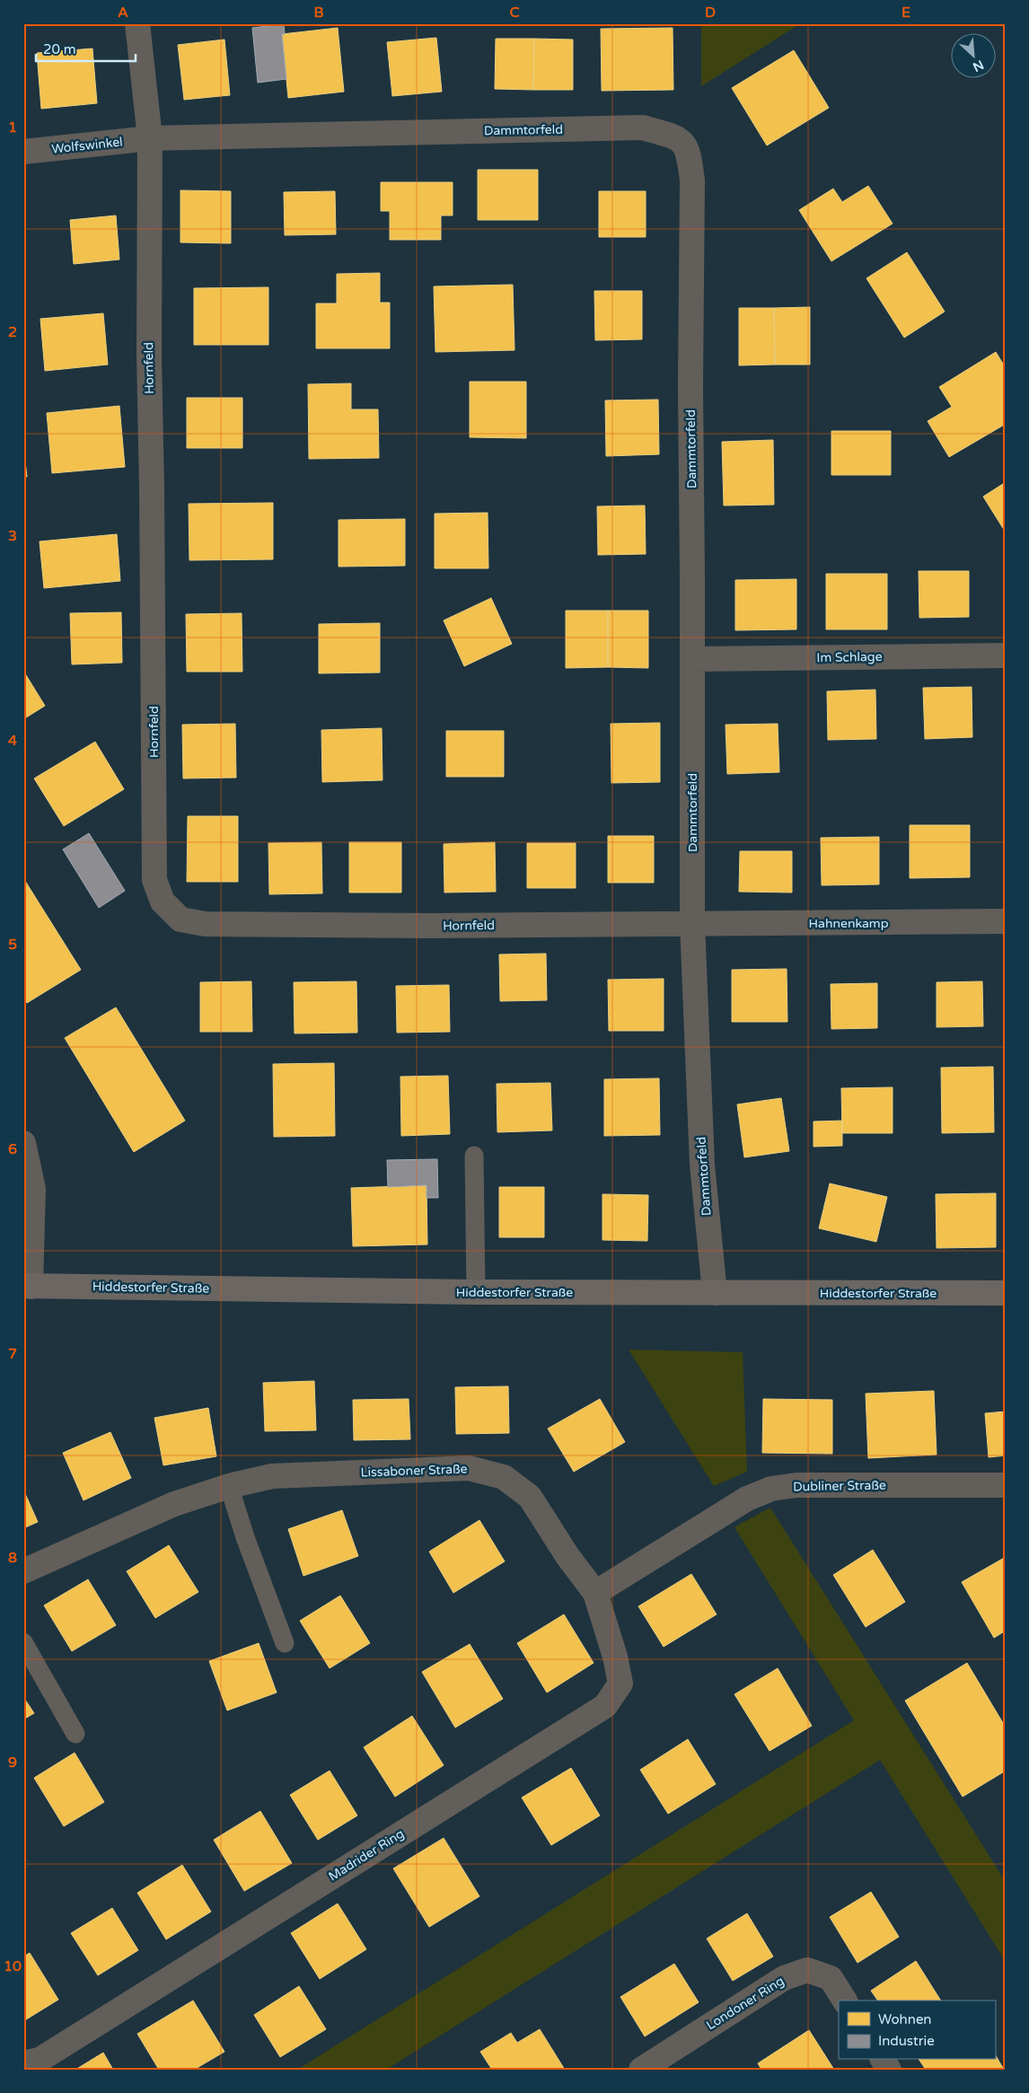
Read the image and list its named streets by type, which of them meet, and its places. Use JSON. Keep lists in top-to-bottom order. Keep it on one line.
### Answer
{"streets":{"street":["Dammtorfeld","Wolfswinkel","Hornfeld","Im Schlage","Hahnenkamp","Hiddestorfer Straße","Lissaboner Straße","Dubliner Straße","Madrider Ring","Londoner Ring"]},"crossings":[["Dammtorfeld","Wolfswinkel"],["Dammtorfeld","Hornfeld"],["Dammtorfeld","Im Schlage"],["Dammtorfeld","Hahnenkamp"],["Dammtorfeld","Hiddestorfer Straße"],["Wolfswinkel","Hornfeld"],["Hornfeld","Hahnenkamp"],["Lissaboner Straße","Dubliner Straße"],["Lissaboner Straße","Madrider Ring"],["Dubliner Straße","Madrider Ring"]],"legend":["Wohnen","Industrie"],"scale_bar":"20 m","north":"bottom right","grid":{"columns":["A","B","C","D","E"],"rows":["1","2","3","4","5","6","7","8","9","10"]}}
